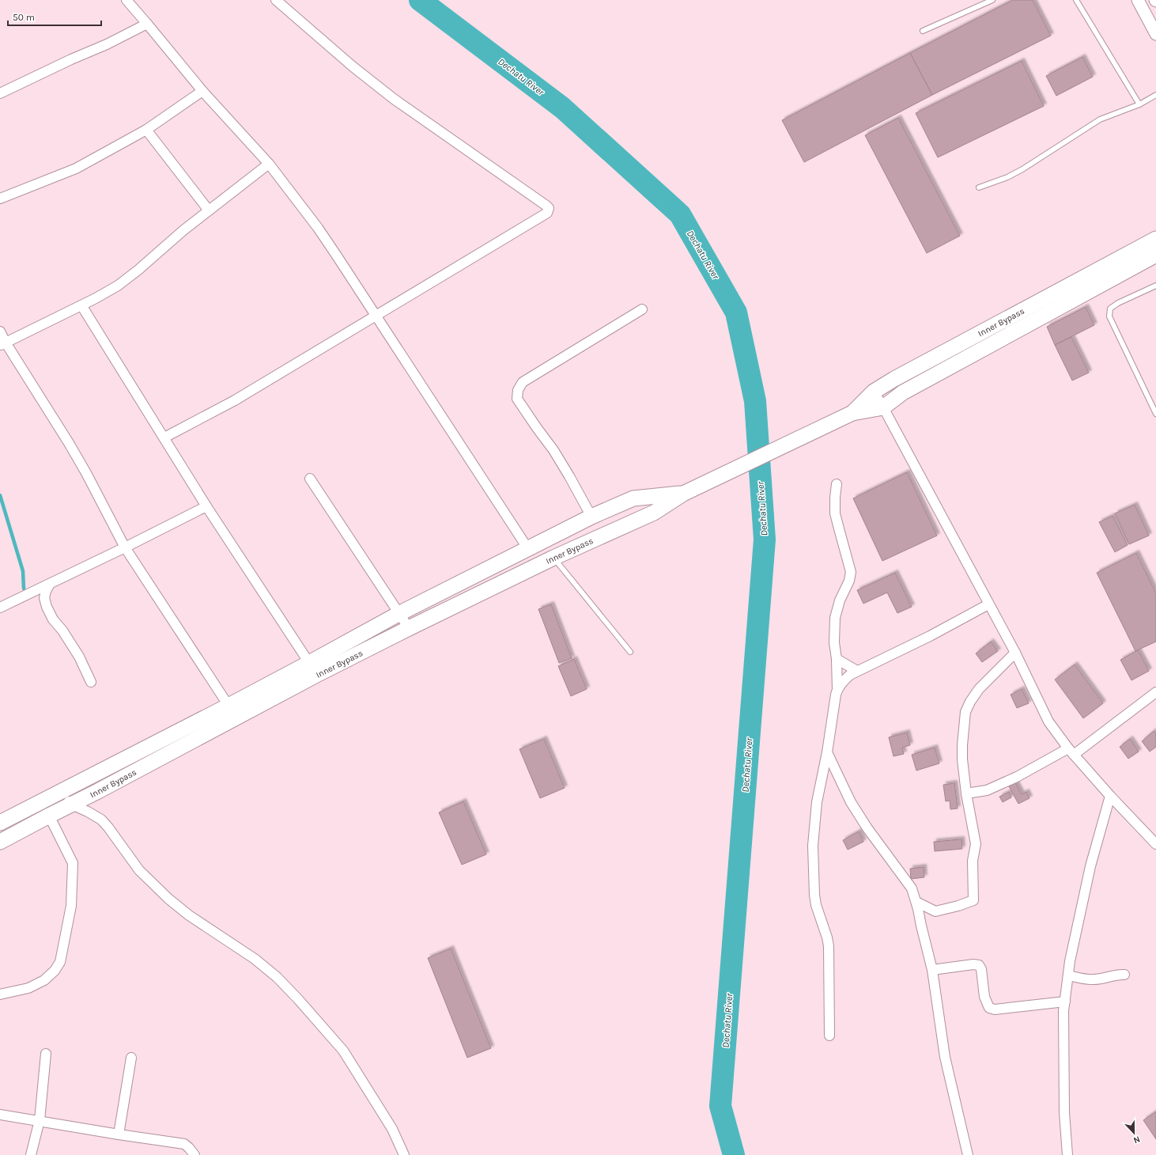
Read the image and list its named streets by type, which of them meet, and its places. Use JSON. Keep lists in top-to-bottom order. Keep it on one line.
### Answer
{"streets":{"main road":["Inner Bypass"]},"water":["Dechatu River"],"scale_bar":"50 m","north":"bottom"}
